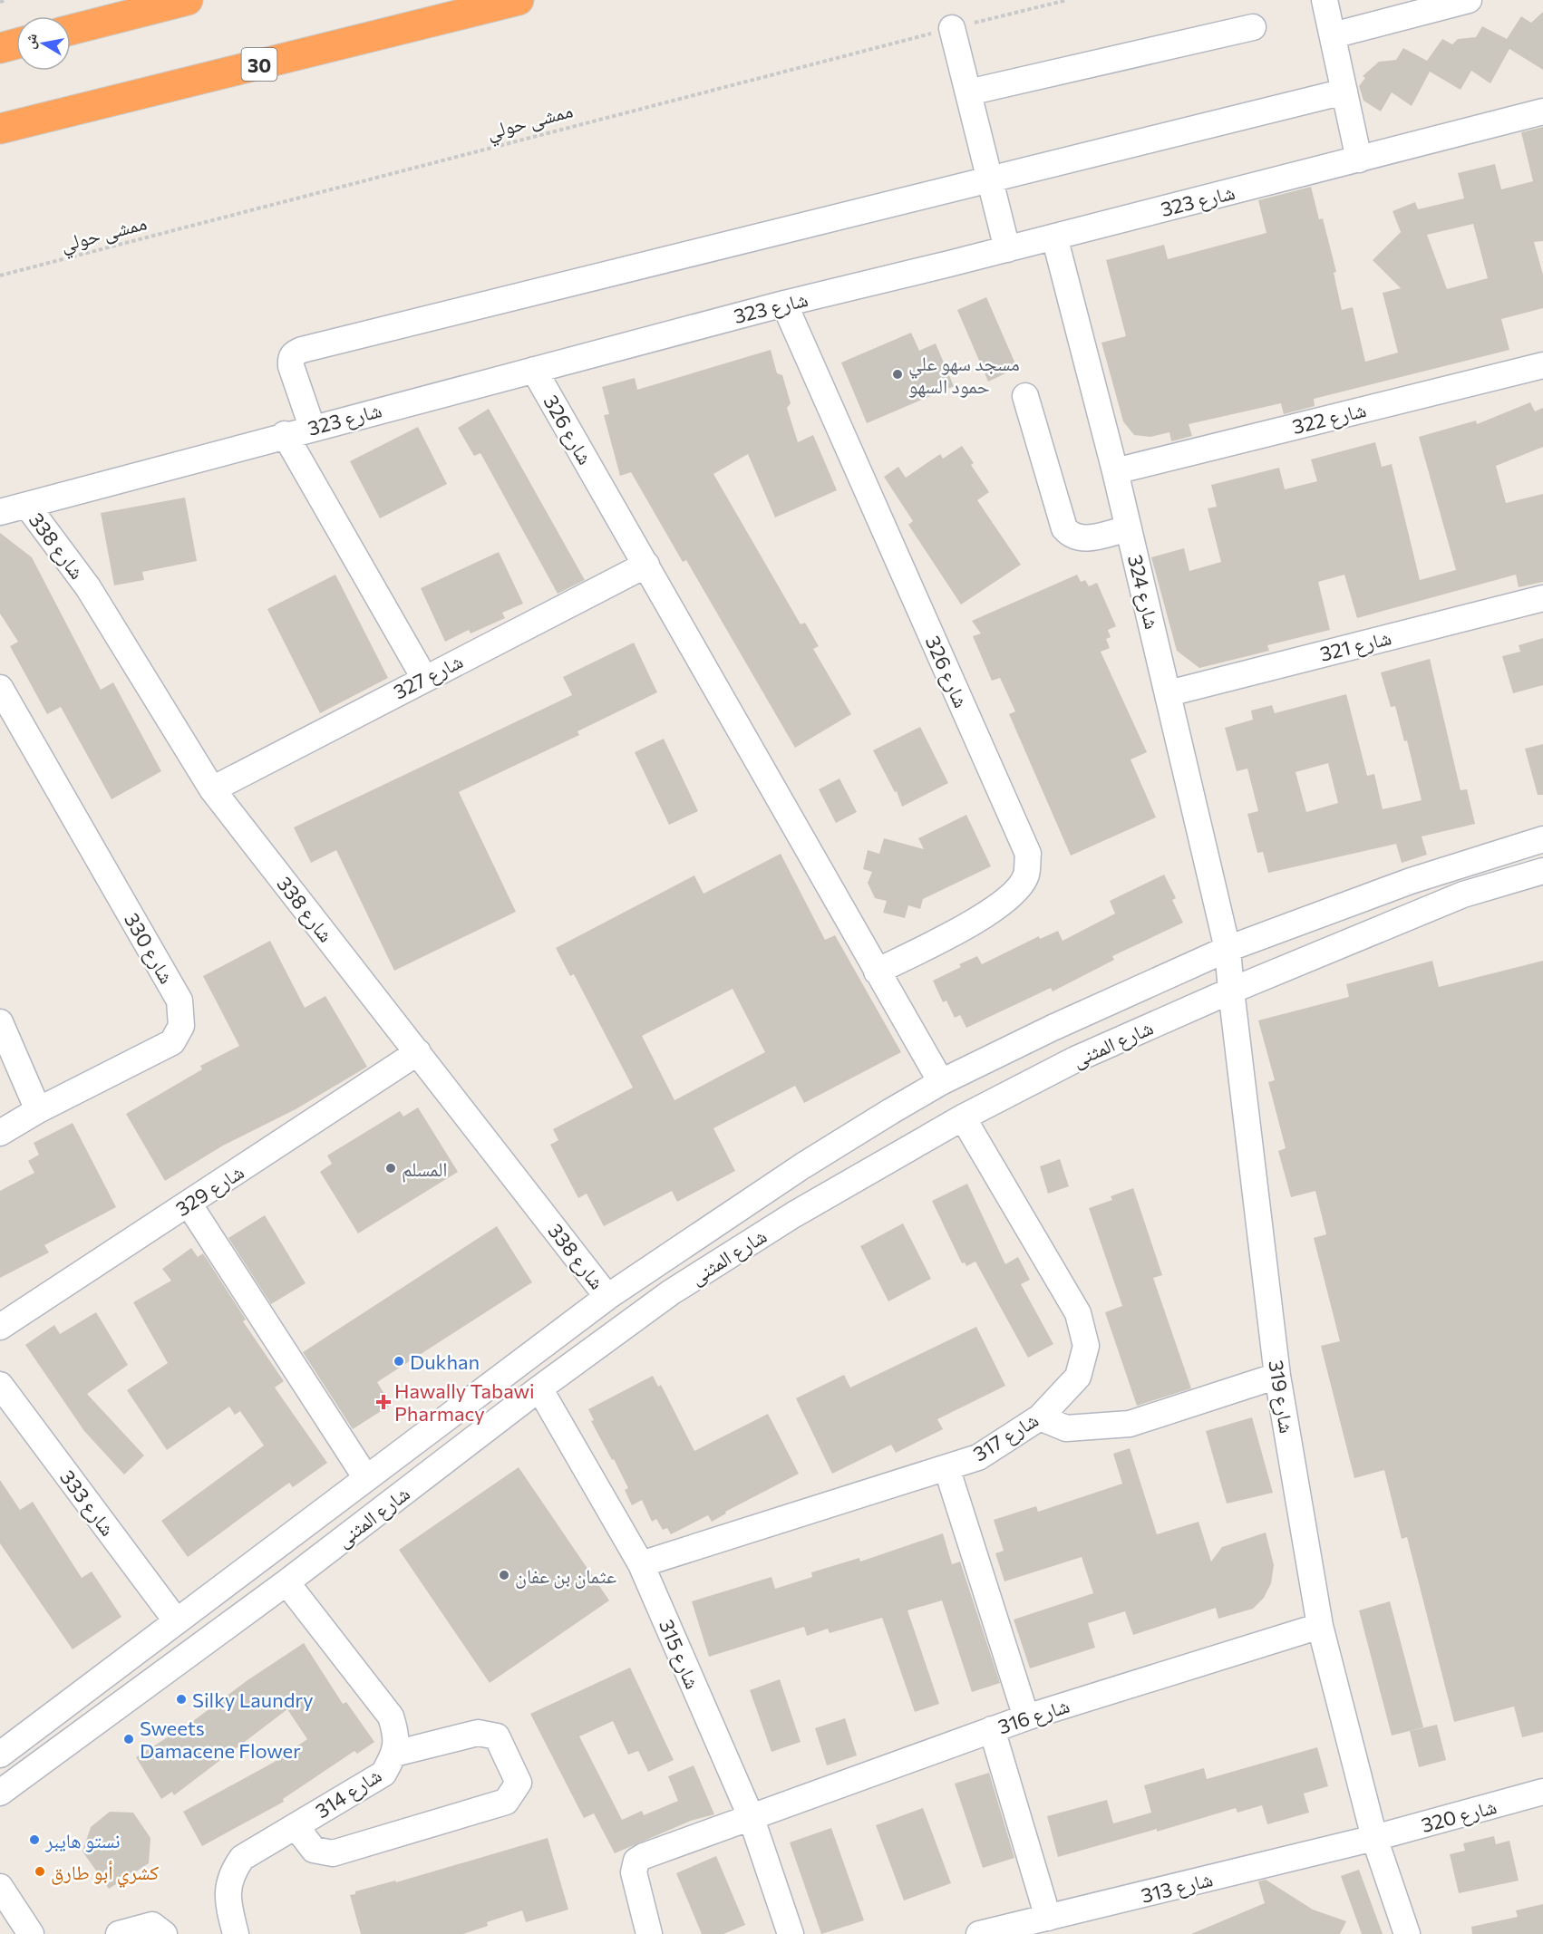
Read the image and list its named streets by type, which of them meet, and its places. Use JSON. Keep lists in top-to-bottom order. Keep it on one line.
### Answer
{"streets":{"highway":["30"],"street":["شارع 323","شارع 322","شارع 326","شارع 338","شارع 324","شارع 321","شارع 327","شارع 330","شارع المثنى","شارع 329","شارع 319","شارع 317","شارع 333","شارع 315","شارع 316","شارع 314","شارع 320","شارع 313"],"path":["ممشى حولي"]},"crossings":[["شارع 323","شارع 326"],["شارع 323","شارع 338"],["شارع 323","شارع 324"],["شارع 322","شارع 324"],["شارع 326","شارع 327"],["شارع 326","شارع المثنى"],["شارع 338","شارع 327"],["شارع 338","شارع المثنى"],["شارع 338","شارع 329"],["شارع 324","شارع 321"],["شارع 324","شارع المثنى"],["شارع 324","شارع 319"],["شارع المثنى","شارع 319"],["شارع المثنى","شارع 317"],["شارع المثنى","شارع 333"],["شارع المثنى","شارع 315"],["شارع المثنى","شارع 314"],["شارع 319","شارع 316"],["شارع 319","شارع 320"],["شارع 319","شارع 313"],["شارع 317","شارع 315"],["شارع 315","شارع 316"],["شارع 320","شارع 313"]],"places":{"other":["مسجد سهو علي حمود السهو","المسلم","Dukhan","عثمان بن عفان","Silky Laundry","Sweets Damacene Flower","نستو هايبر","كشري أبو طارق"],"health":["Hawally Tabawi Pharmacy"]},"north":"left"}
